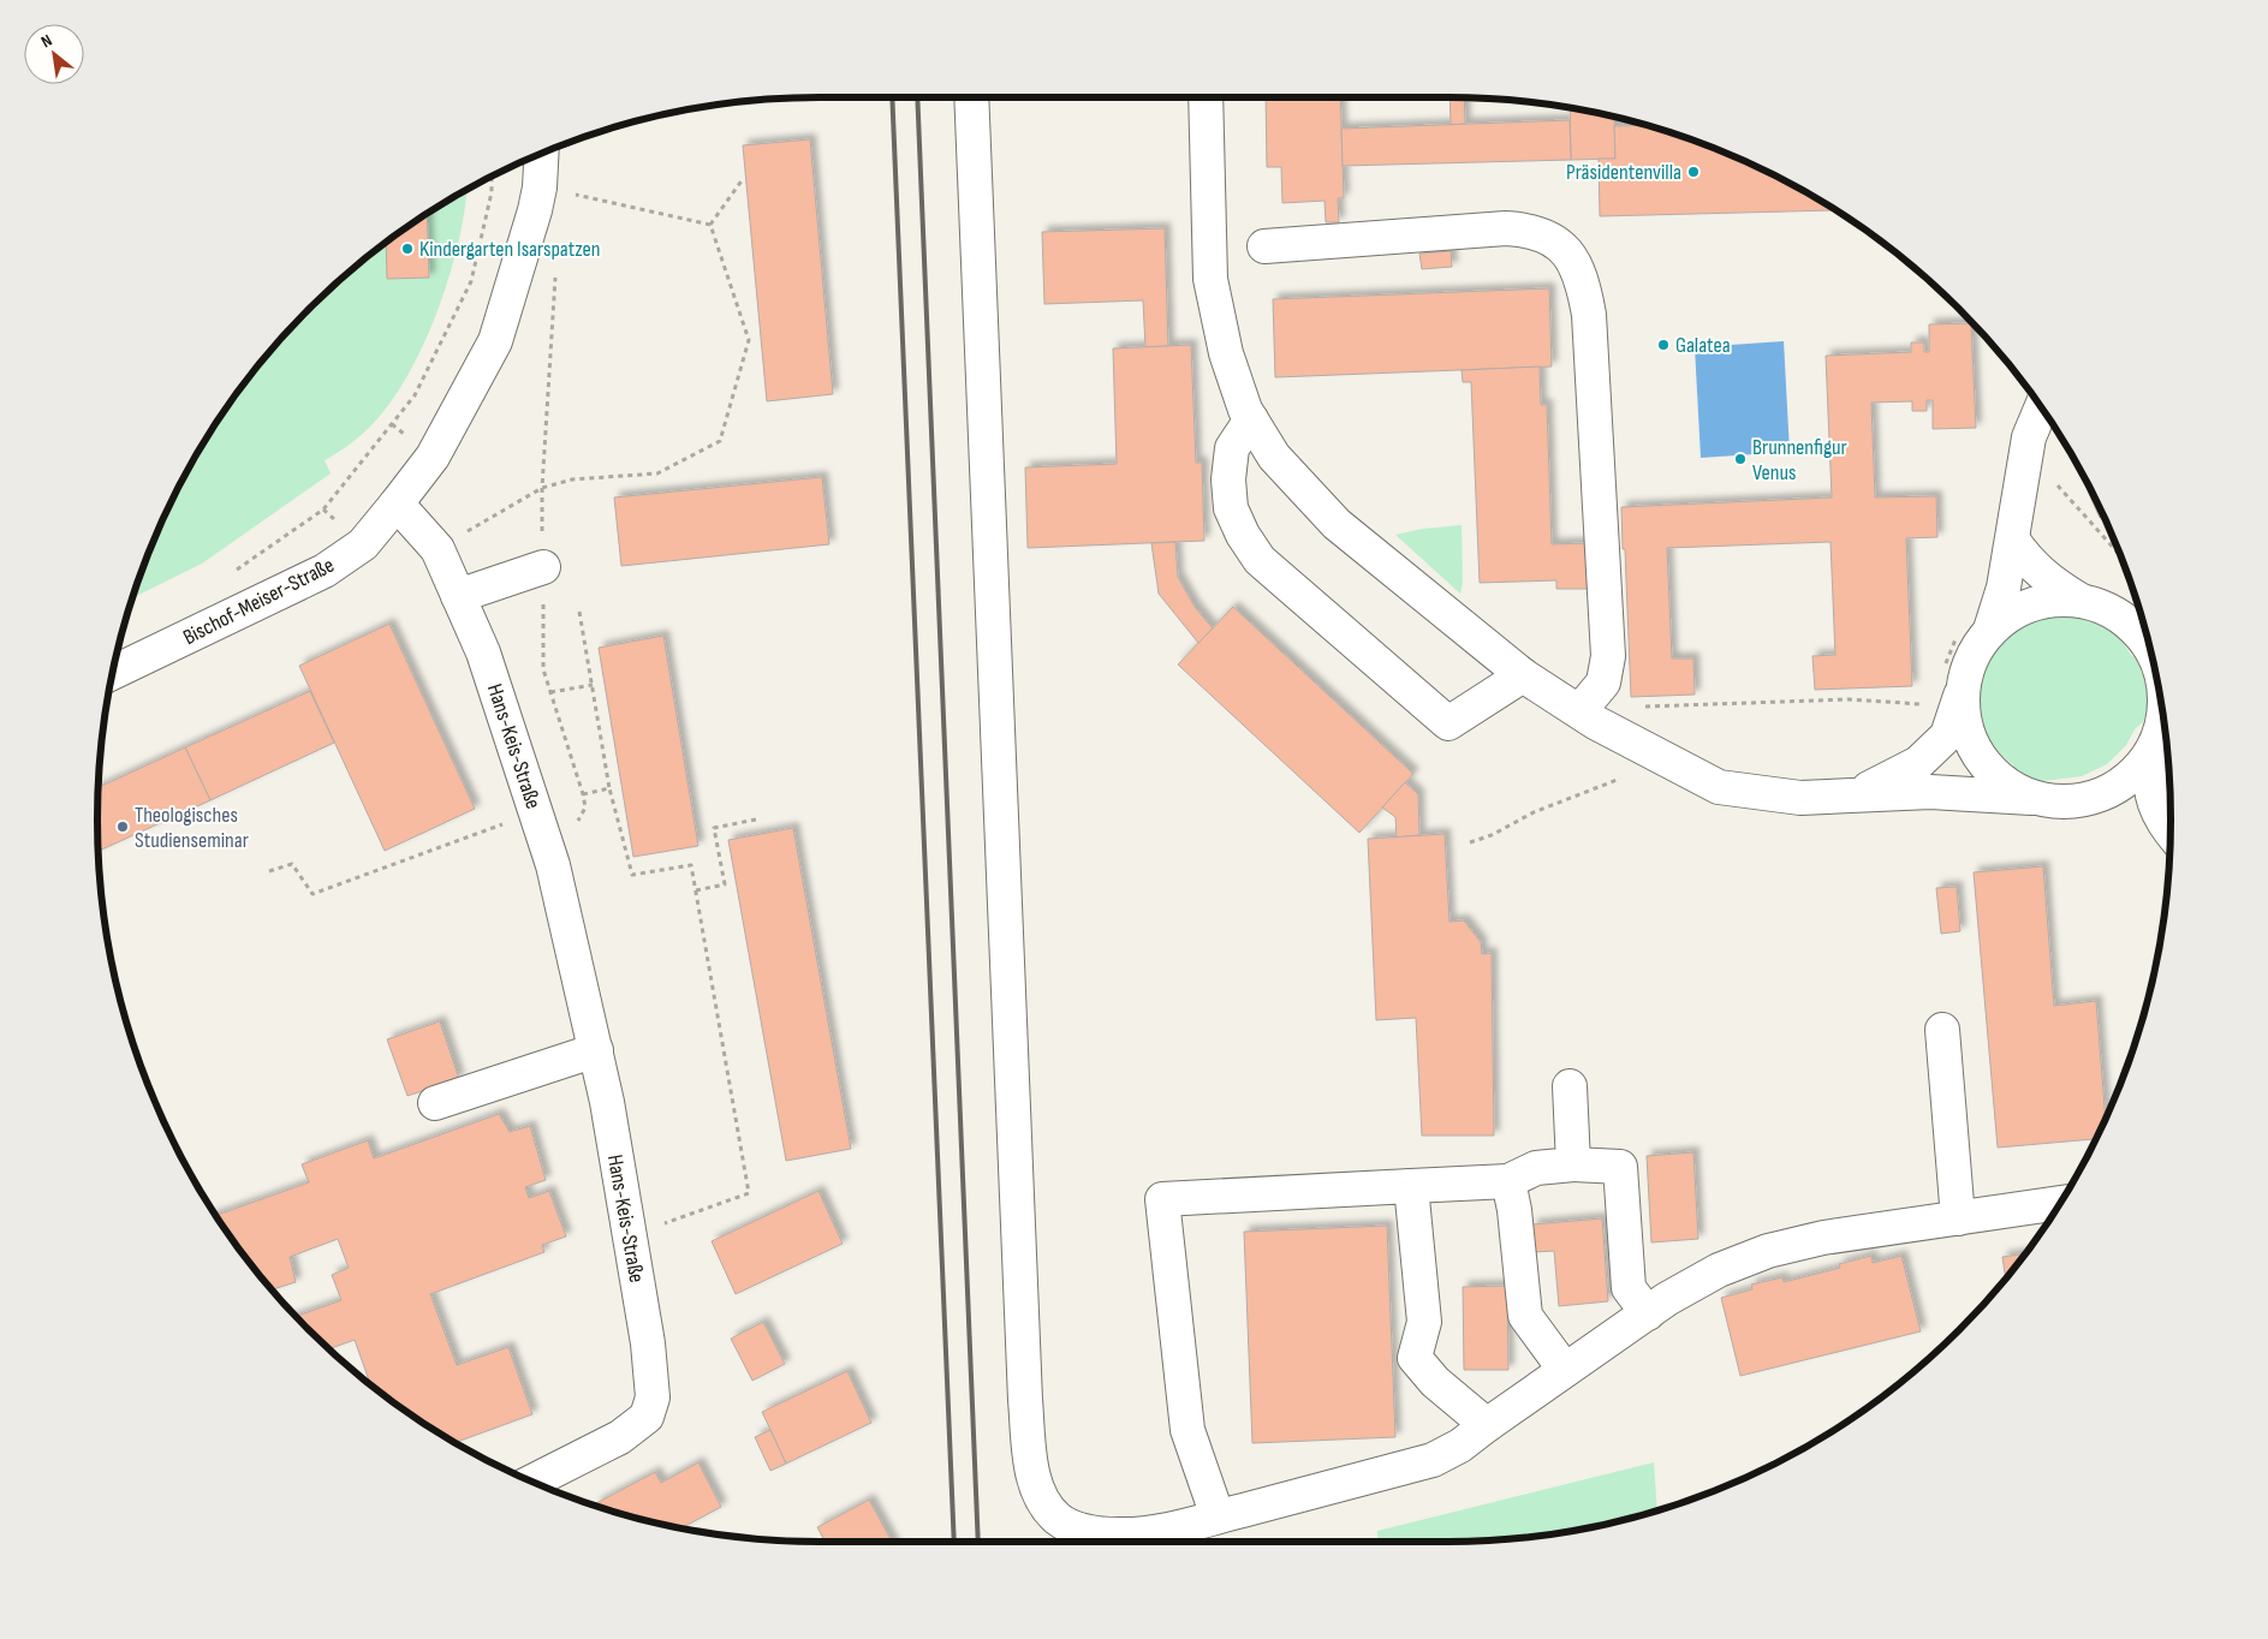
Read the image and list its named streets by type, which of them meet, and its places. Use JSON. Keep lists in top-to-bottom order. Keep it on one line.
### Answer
{"streets":{"street":["Bischof-Meiser-Straße","Hans-Keis-Straße"]},"crossings":[["Bischof-Meiser-Straße","Hans-Keis-Straße"]],"places":["Präsidentenvilla","Kindergarten Isarspatzen","Galatea","Brunnenfigur Venus","Theologisches Studienseminar"],"north":"top left"}
